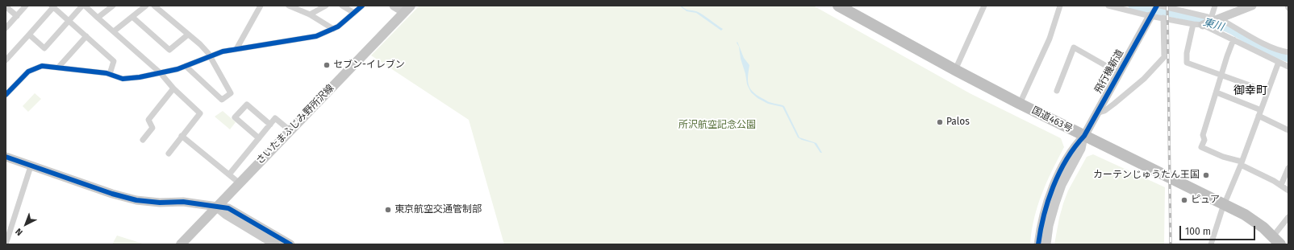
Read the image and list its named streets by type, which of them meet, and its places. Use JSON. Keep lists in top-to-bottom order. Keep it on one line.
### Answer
{"streets":{"highway":["国道463号"],"main road":["さいたまふじみ野所沢線"],"street":["飛行機新道"]},"crossings":[["飛行機新道","国道463号"]],"districts":["御幸町"],"water":["東川"],"parks":["所沢航空記念公園"],"places":["セブン-イレブン","Palos","カーテンじゅうたん王国","ピュア","東京航空交通管制部"],"scale_bar":"100 m","north":"bottom left"}
